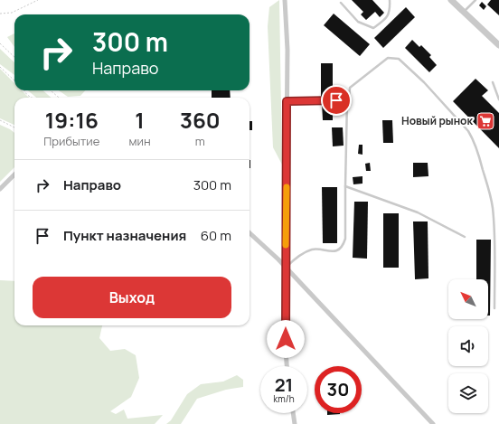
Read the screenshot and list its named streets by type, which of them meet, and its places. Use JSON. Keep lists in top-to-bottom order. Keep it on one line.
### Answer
{"places":{"supermarket":["Новый рынок"]},"north":"top left","page":{"turn":["300 m","Направо"],"eta":["19:16","Прибытие","1","мин","360","m"],"list":[{"name":"Направо","value":"300 m"},{"name":"Пункт назначения","value":"60 m"}],"buttons":"Выход","speed":"21 km/h","limit":"30"}}
